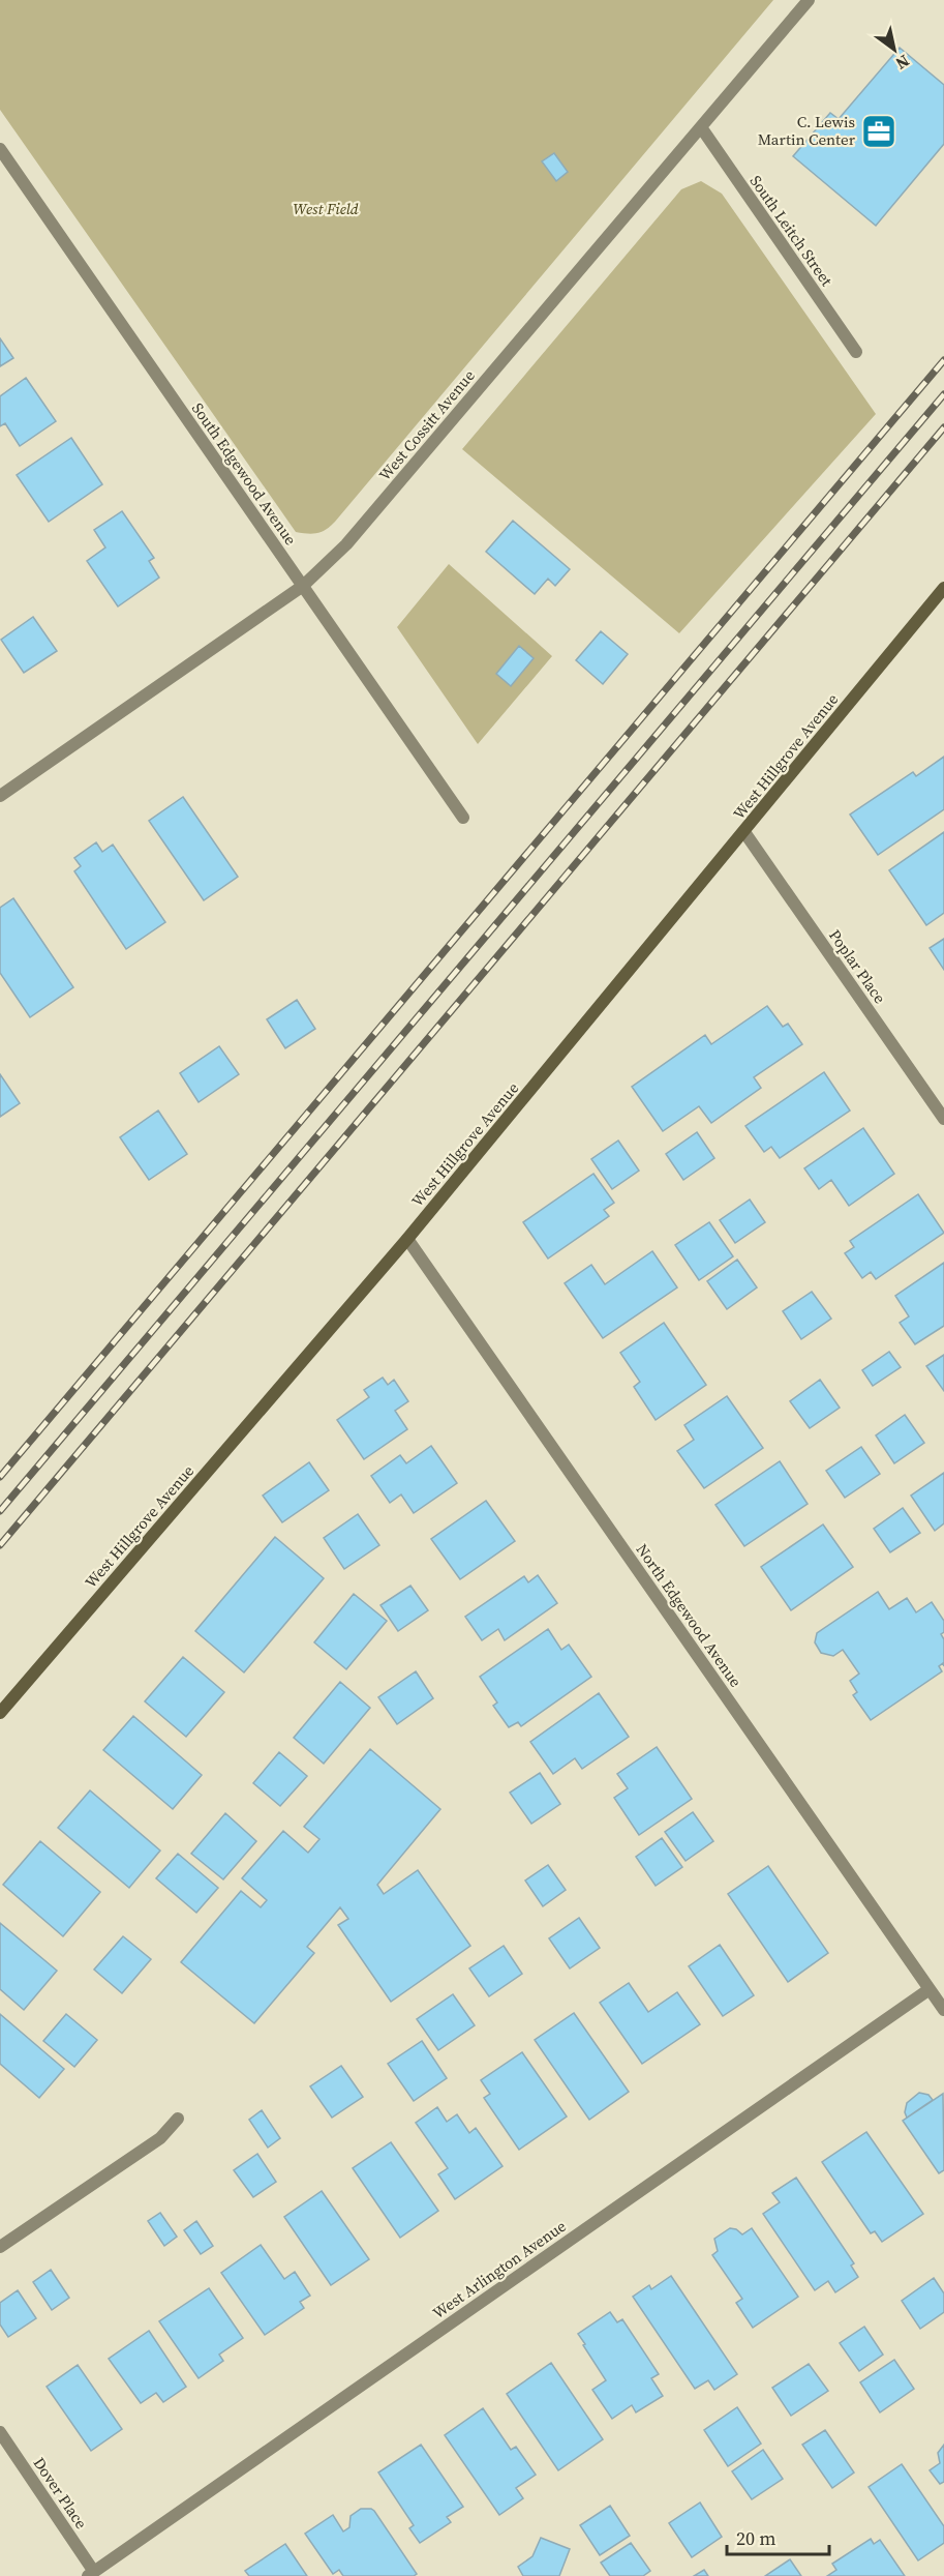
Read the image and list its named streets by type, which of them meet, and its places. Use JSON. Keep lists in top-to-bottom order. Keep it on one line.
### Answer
{"streets":{"street":["South Leitch Street","West Cossitt Avenue","South Edgewood Avenue","West Hillgrove Avenue","Poplar Place","North Edgewood Avenue","West Arlington Avenue","Dover Place"]},"crossings":[["South Leitch Street","West Cossitt Avenue"],["West Cossitt Avenue","South Edgewood Avenue"],["West Hillgrove Avenue","Poplar Place"],["West Hillgrove Avenue","North Edgewood Avenue"],["North Edgewood Avenue","West Arlington Avenue"],["West Arlington Avenue","Dover Place"]],"parks":["West Field"],"places":{"office":["C. Lewis Martin Center"]},"scale_bar":"20 m","north":"bottom right"}
